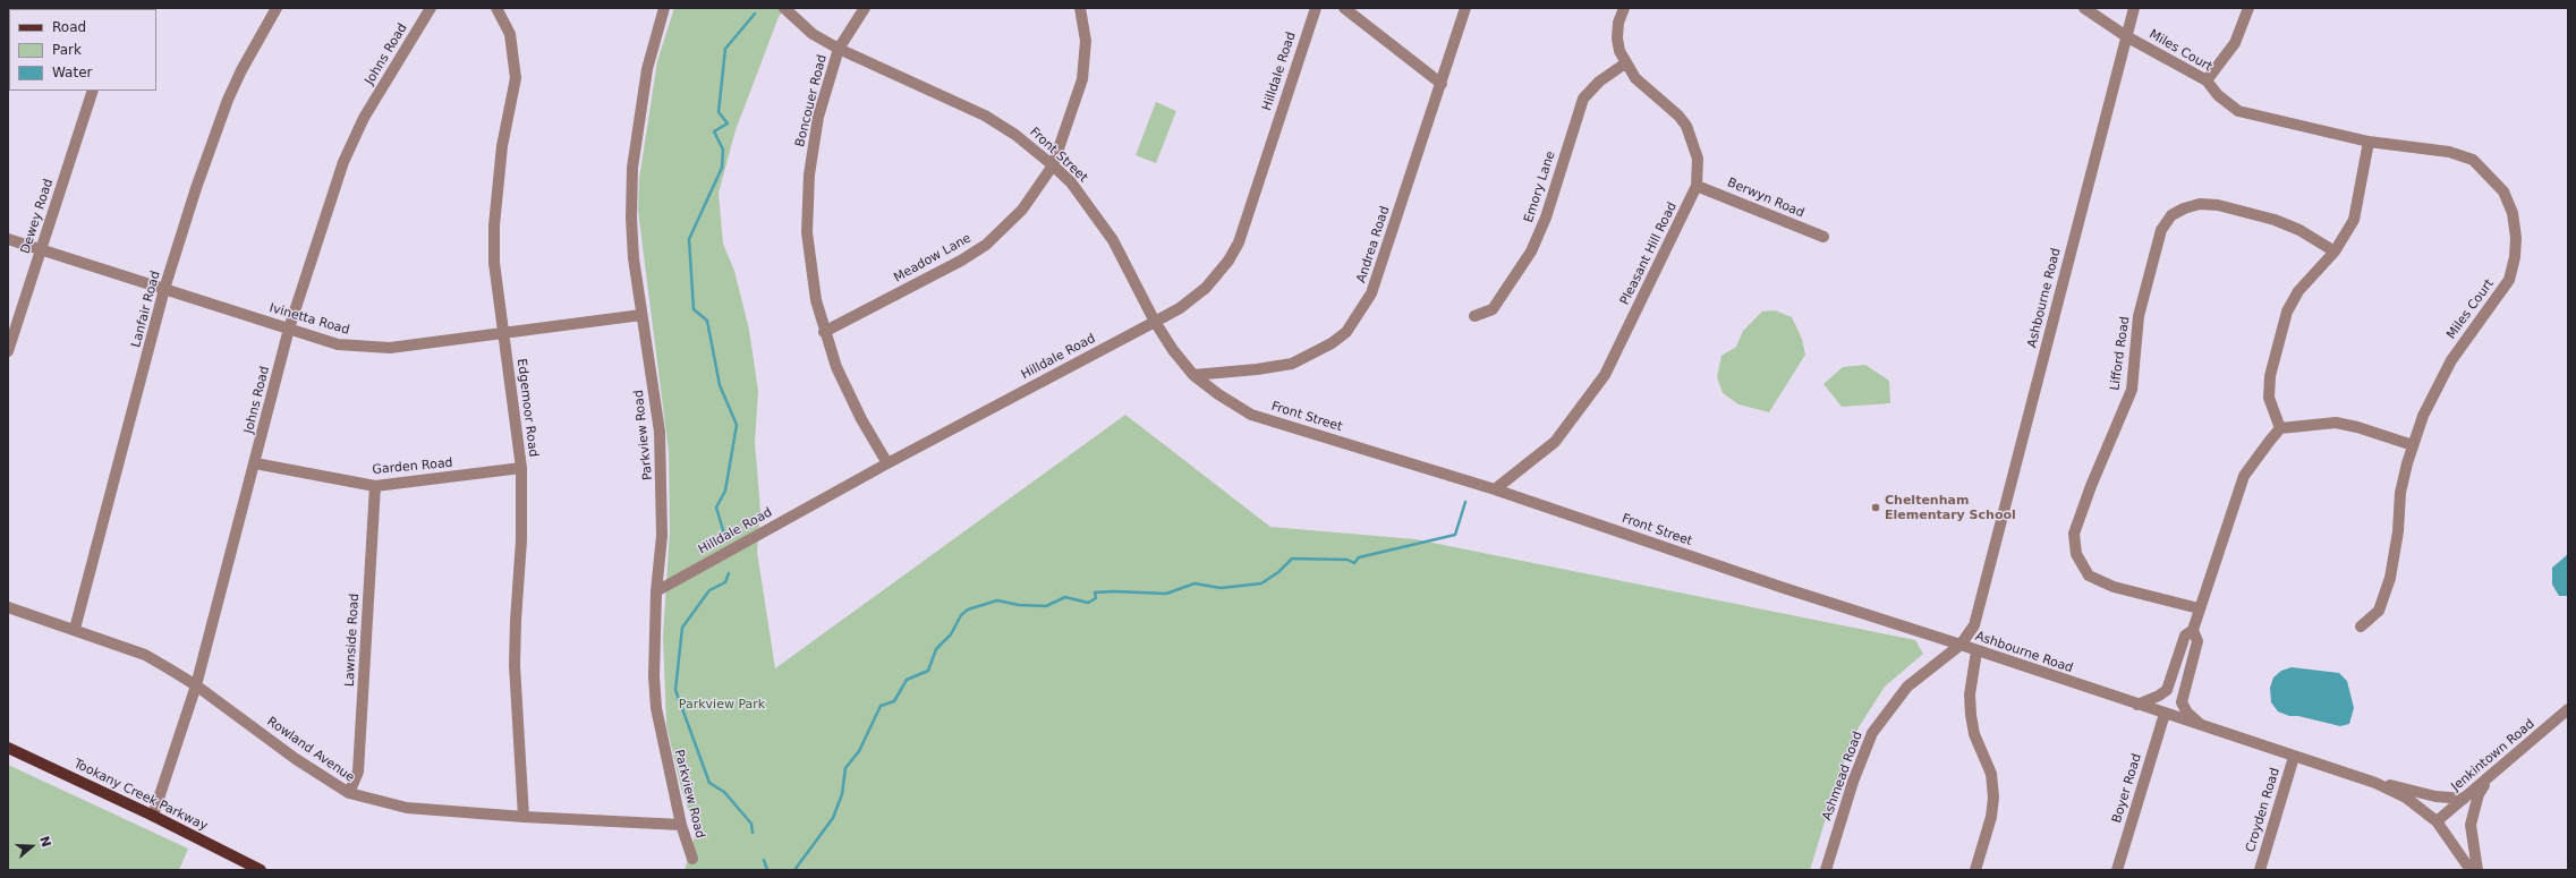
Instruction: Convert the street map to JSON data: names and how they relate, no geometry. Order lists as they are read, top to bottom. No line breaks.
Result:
{"streets":{"main road":["Tookany Creek Parkway"],"street":["Miles Court","Johns Road","Hilldale Road","Boncouer Road","Front Street","Emory Lane","Berwyn Road","Dewey Road","Andrea Road","Pleasant Hill Road","Meadow Lane","Ashbourne Road","Lanfair Road","Ivinetta Road","Lifford Road","Edgemoor Road","Parkview Road","Garden Road","Lawnside Road","Rowland Avenue","Jenkintown Road","Ashmead Road","Boyer Road","Croyden Road"]},"crossings":[["Miles Court","Ashbourne Road"],["Johns Road","Ivinetta Road"],["Johns Road","Garden Road"],["Johns Road","Rowland Avenue"],["Johns Road","Tookany Creek Parkway"],["Hilldale Road","Boncouer Road"],["Hilldale Road","Front Street"],["Hilldale Road","Parkview Road"],["Boncouer Road","Front Street"],["Boncouer Road","Meadow Lane"],["Front Street","Andrea Road"],["Front Street","Pleasant Hill Road"],["Front Street","Meadow Lane"],["Front Street","Ashbourne Road"],["Front Street","Ashmead Road"],["Emory Lane","Pleasant Hill Road"],["Berwyn Road","Pleasant Hill Road"],["Dewey Road","Ivinetta Road"],["Ashbourne Road","Jenkintown Road"],["Ashbourne Road","Ashmead Road"],["Ashbourne Road","Boyer Road"],["Ashbourne Road","Croyden Road"],["Lanfair Road","Ivinetta Road"],["Lanfair Road","Rowland Avenue"],["Ivinetta Road","Edgemoor Road"],["Ivinetta Road","Parkview Road"],["Edgemoor Road","Garden Road"],["Edgemoor Road","Rowland Avenue"],["Parkview Road","Rowland Avenue"],["Garden Road","Lawnside Road"],["Lawnside Road","Rowland Avenue"]],"parks":["Parkview Park"],"places":["Cheltenham Elementary School"],"legend":["Road","Park","Water"],"north":"right"}
